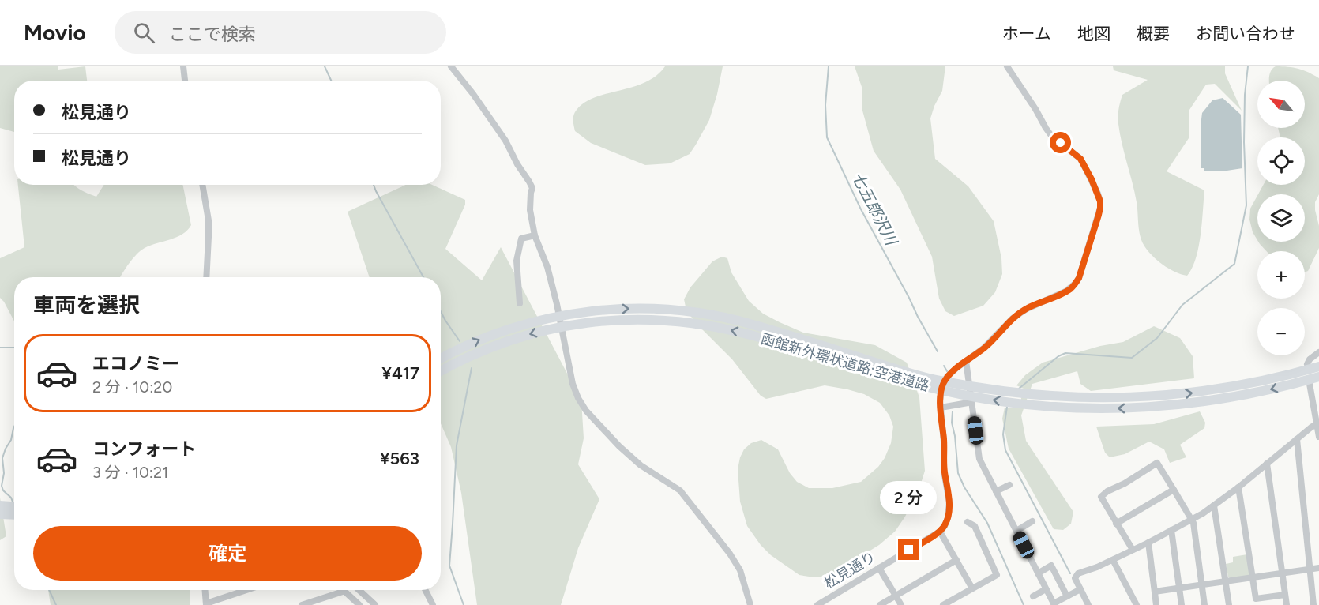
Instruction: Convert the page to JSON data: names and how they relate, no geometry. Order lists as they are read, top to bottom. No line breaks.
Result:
{"streets":{"highway":["函館新外環状道路;空港道路"],"street":["松見通り"]},"water":["七五郎沢川"],"north":"top left","page":{"header":"Movio","search":"ここで検索","nav":["ホーム","地図","概要","お問い合わせ"],"map_buttons":["+","−"],"banner":["松見通り","松見通り"],"heading":"車両を選択","list":[{"name":"エコノミー","note":"2 分 · 10:20","value":"¥417"},{"name":"コンフォート","note":"3 分 · 10:21","value":"¥563"}],"bubble":"2 分","buttons":"確定"}}
